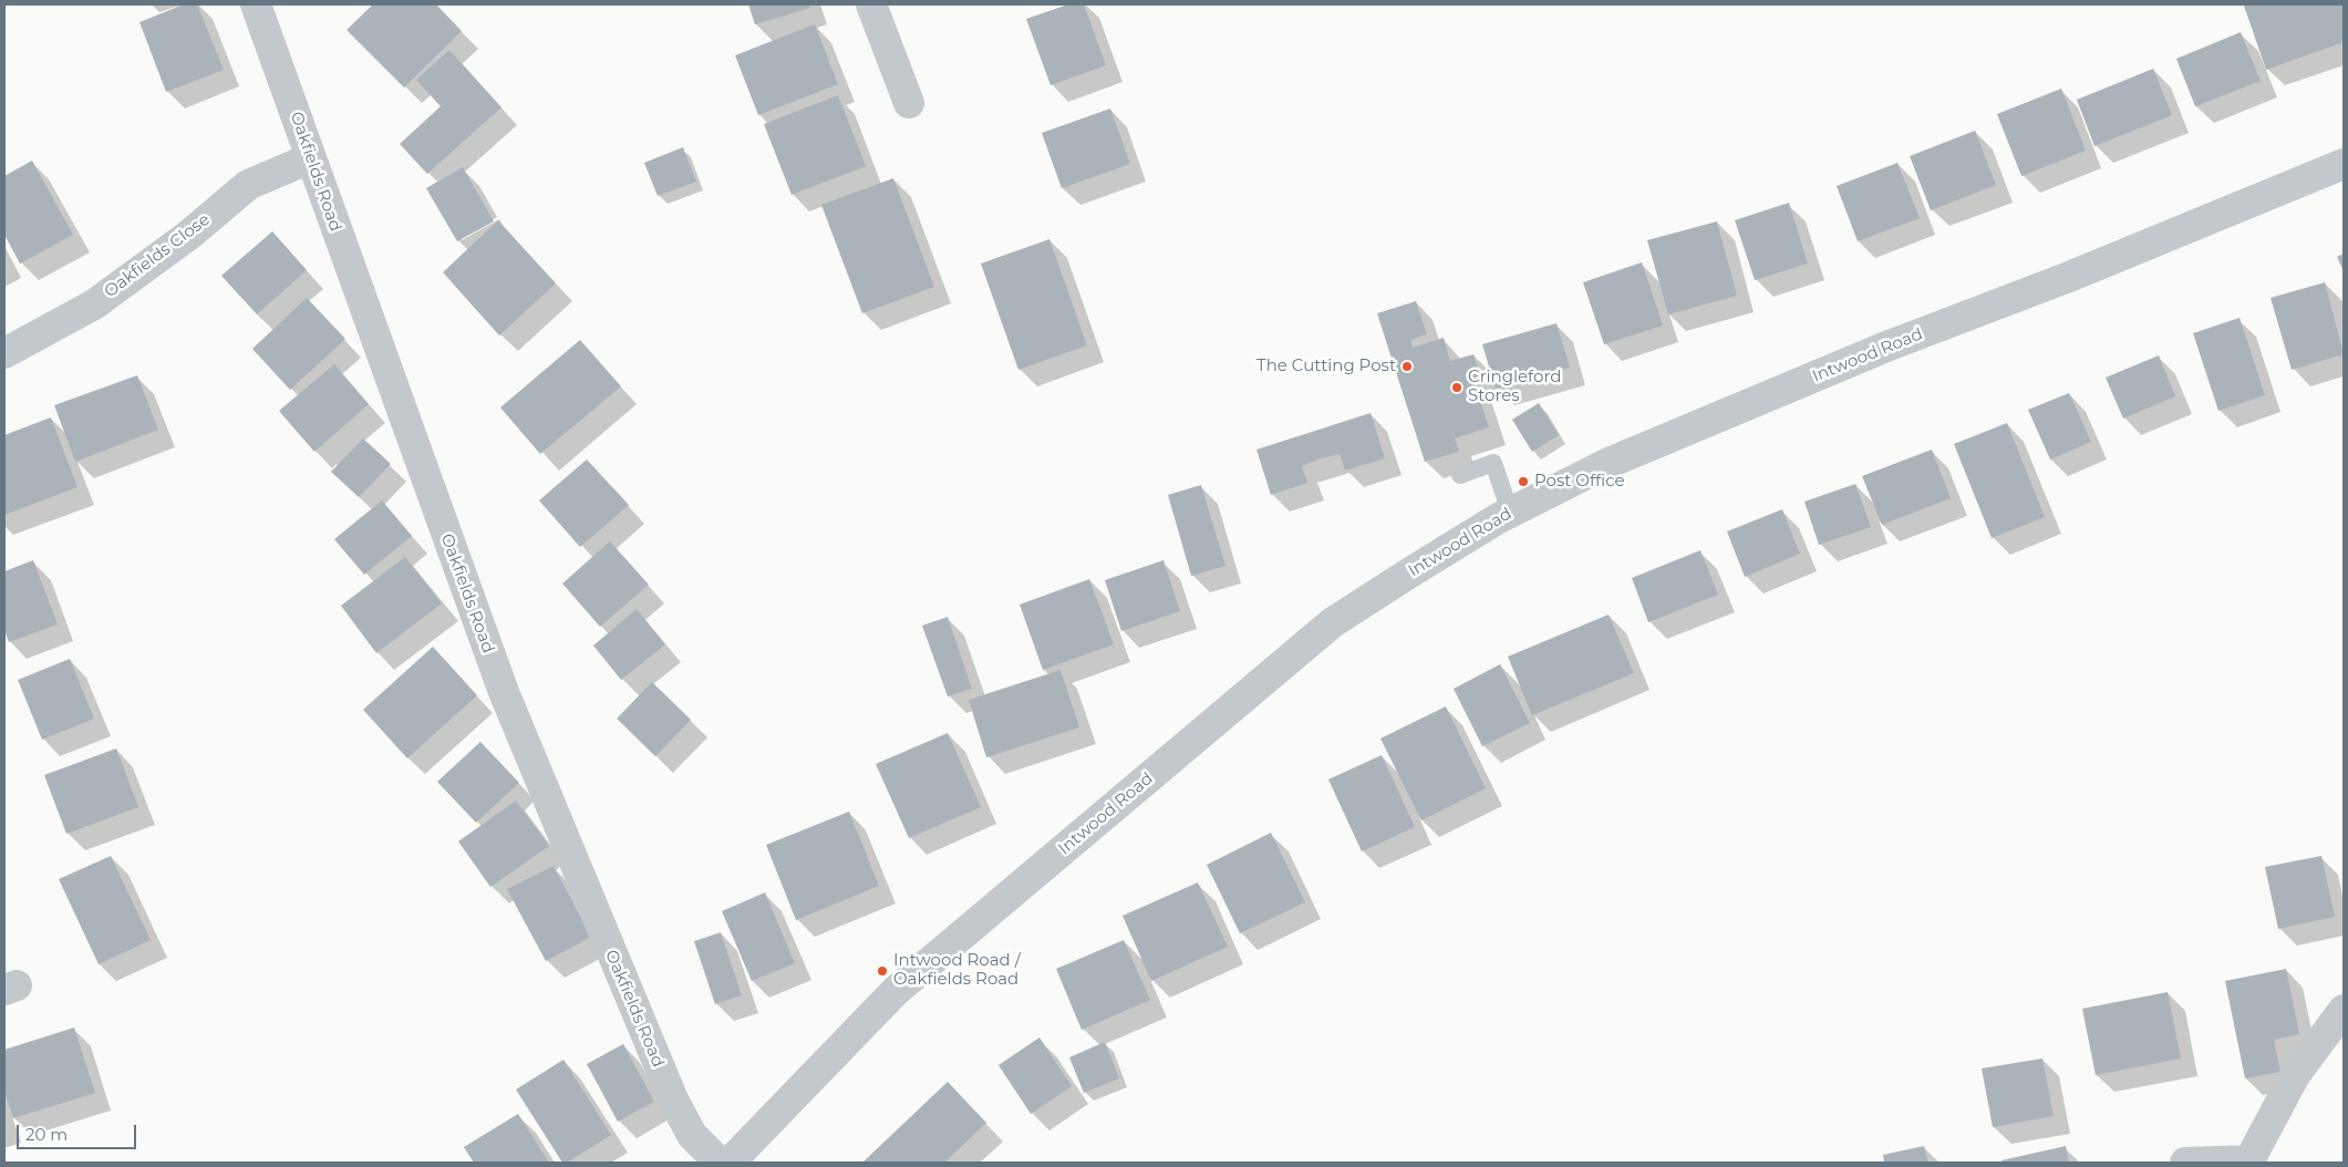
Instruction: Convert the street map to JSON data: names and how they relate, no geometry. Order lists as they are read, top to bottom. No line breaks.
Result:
{"streets":{"street":["Oakfields Road","Oakfields Close","Intwood Road"]},"crossings":[["Oakfields Road","Oakfields Close"]],"places":["The Cutting Post","Cringleford Stores","Post Office","Intwood Road / Oakfields Road"],"scale_bar":"20 m"}
